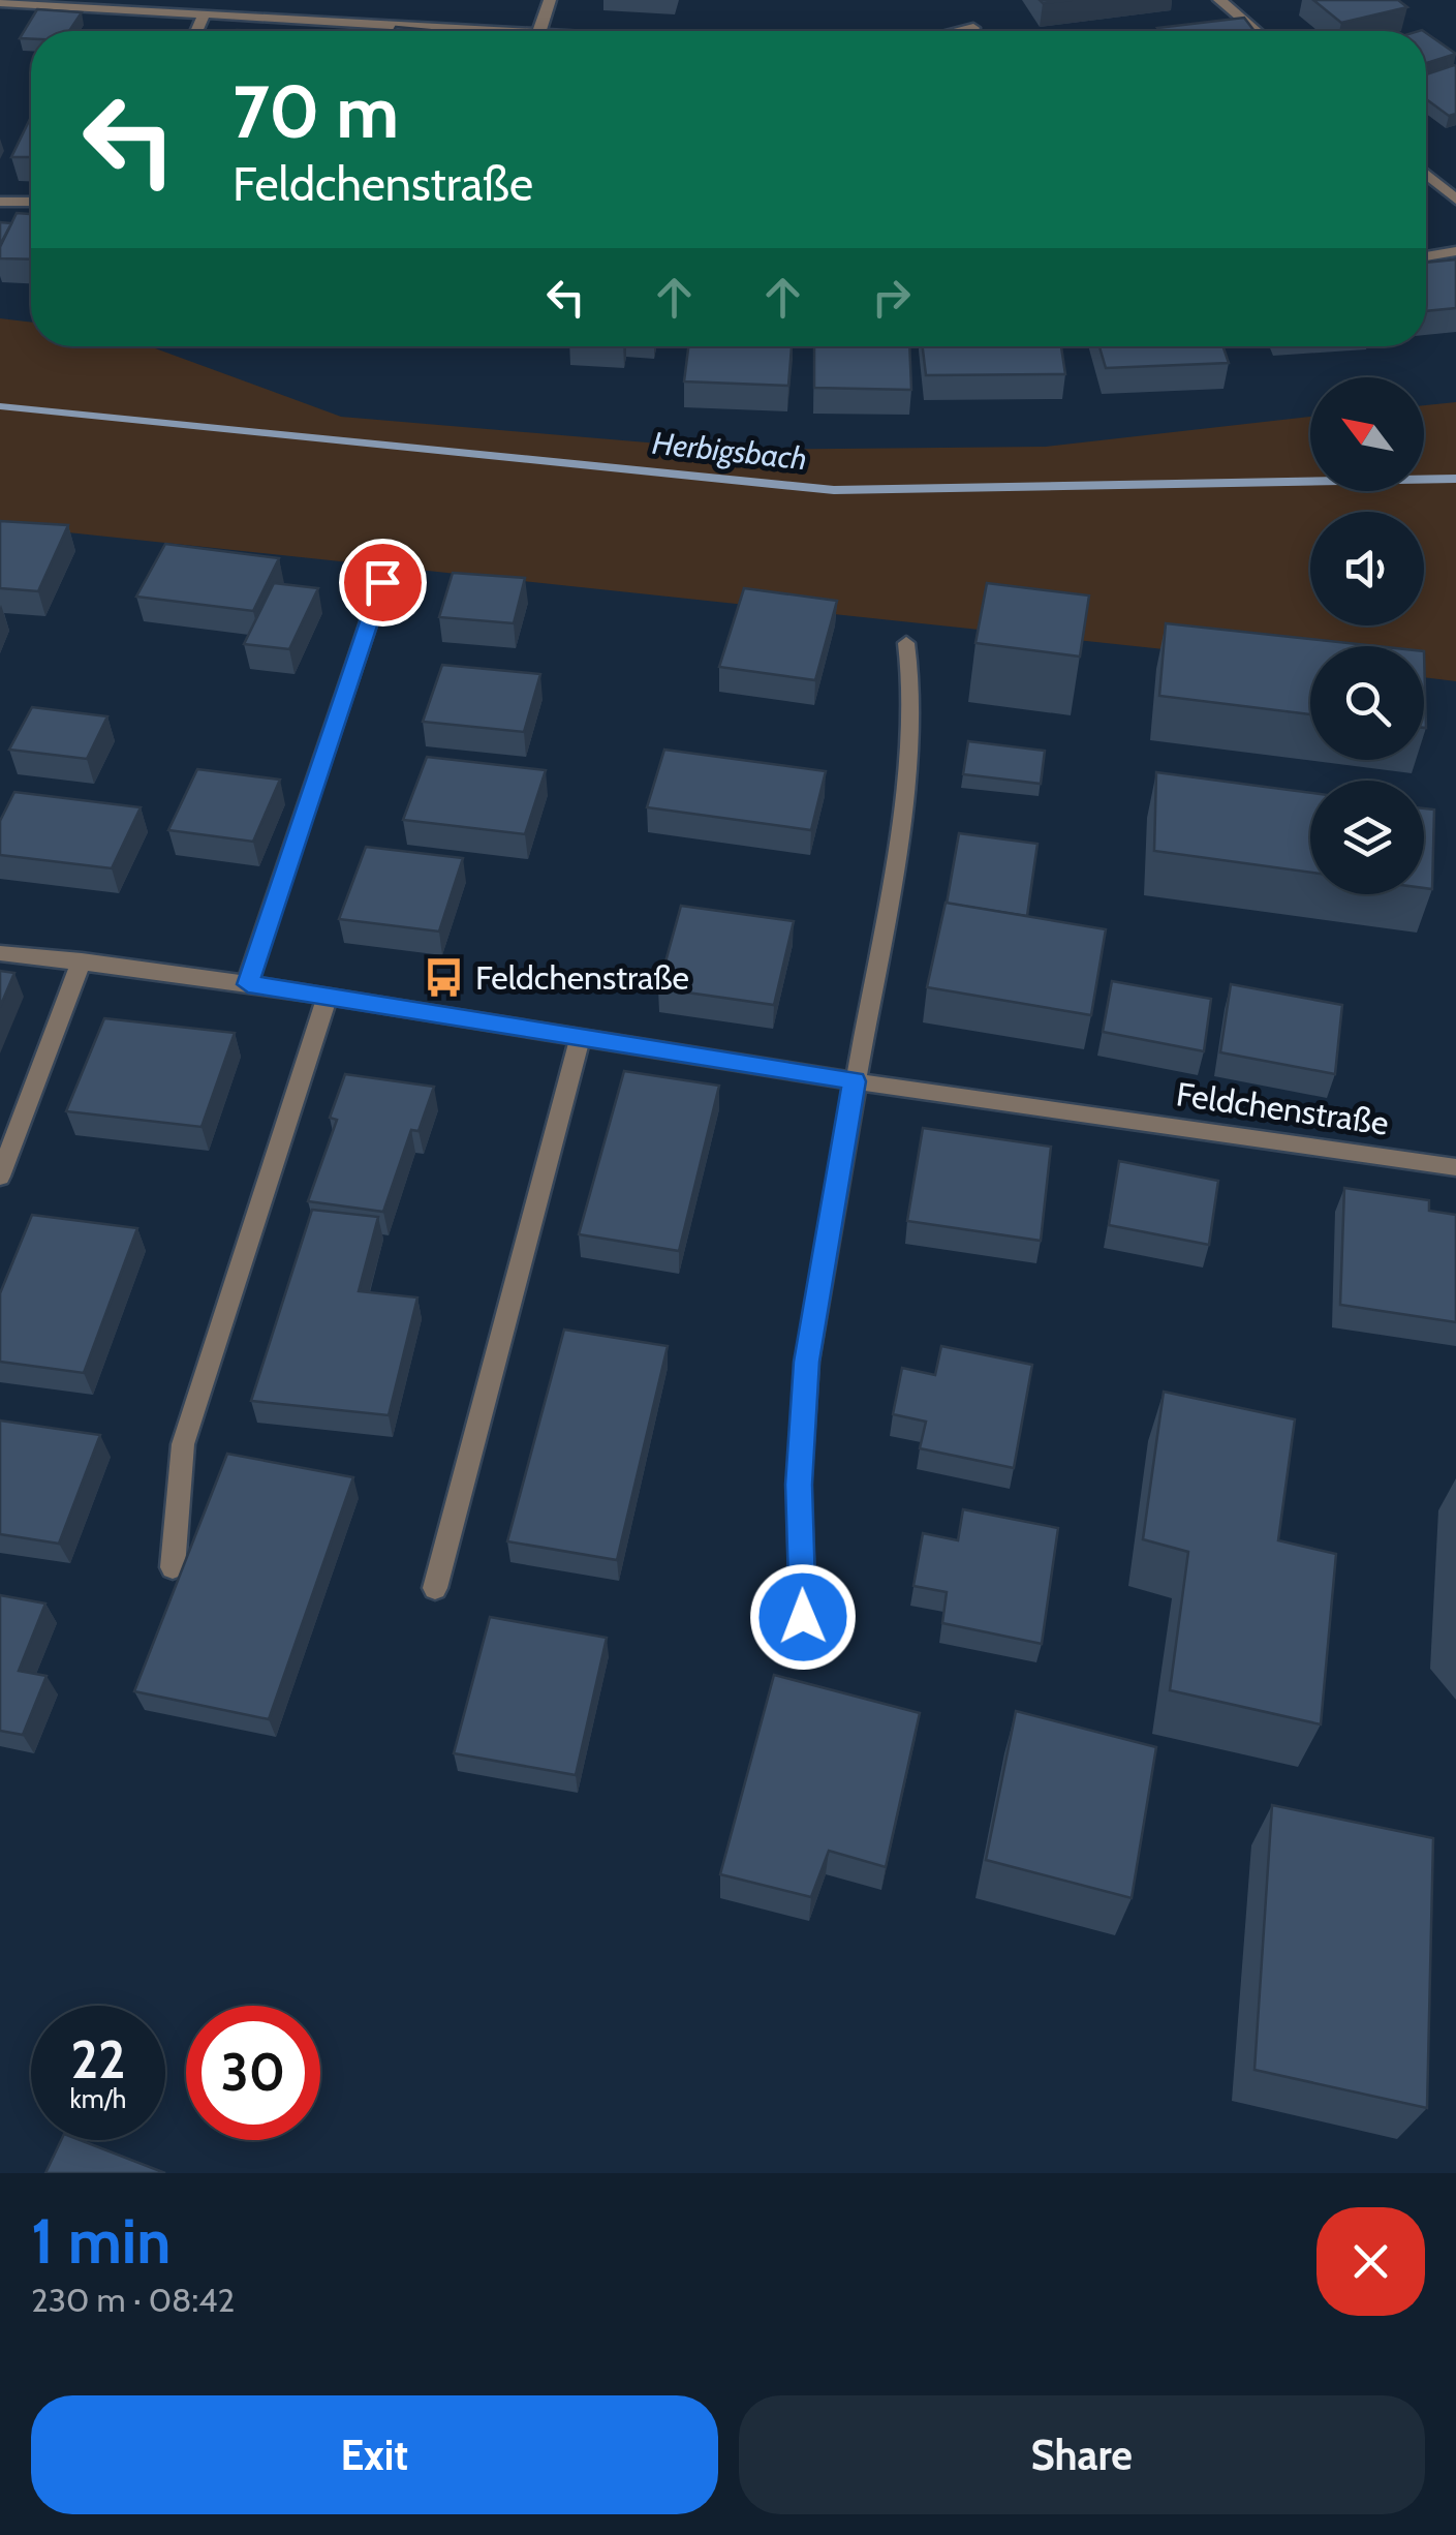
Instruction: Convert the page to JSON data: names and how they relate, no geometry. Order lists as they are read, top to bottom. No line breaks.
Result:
{"streets":{"street":["Feldchenstraße"]},"water":["Herbigsbach"],"places":{"bus stop":["Feldchenstraße"]},"north":"top left","page":{"turn":["70 m","Feldchenstraße"],"speed":"22 km/h","limit":"30","heading":["1 min","230 m · 08:42"],"buttons":["Exit","Share"]}}
